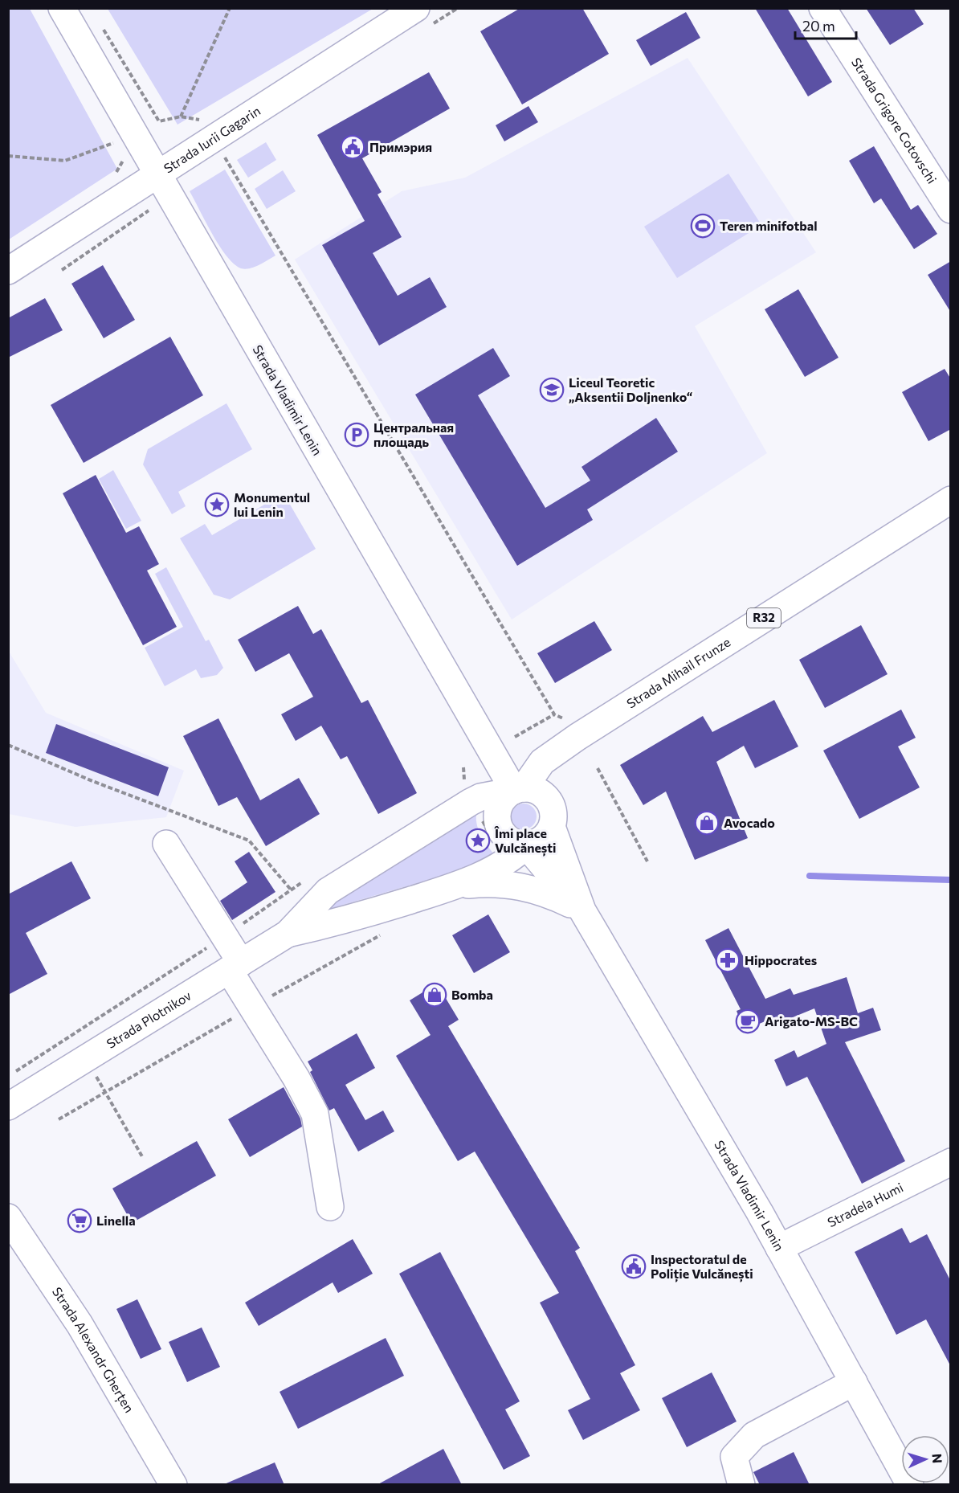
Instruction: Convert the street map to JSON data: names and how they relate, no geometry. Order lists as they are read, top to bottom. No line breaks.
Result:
{"streets":{"main road":["Strada Grigore Cotovschi","Strada Iurii Gagarin","Strada Vladimir Lenin","R32","Strada Mihail Frunze","Strada Plotnikov","Stradela Humi","Strada Alexandr Gherțen"]},"crossings":[["Strada Iurii Gagarin","Strada Vladimir Lenin"],["Strada Vladimir Lenin","Strada Mihail Frunze"],["Strada Vladimir Lenin","Strada Plotnikov"],["Strada Vladimir Lenin","Stradela Humi"],["Strada Mihail Frunze","Strada Plotnikov"]],"places":{"public building":["Примэрия","Inspectoratul de Poliție Vulcănești"],"sports":["Teren minifotbal"],"school or university":["Liceul Teoretic „Aksentii Doljnenko“"],"parking":["Центральная площадь"],"place":["Monumentul lui Lenin","Îmi place Vulcănești"],"shop":["Avocado","Bomba"],"pharmacy":["Hippocrates"],"cafe":["Arigato-MS-BC"],"supermarket":["Linella"]},"scale_bar":"20 m","north":"right"}
